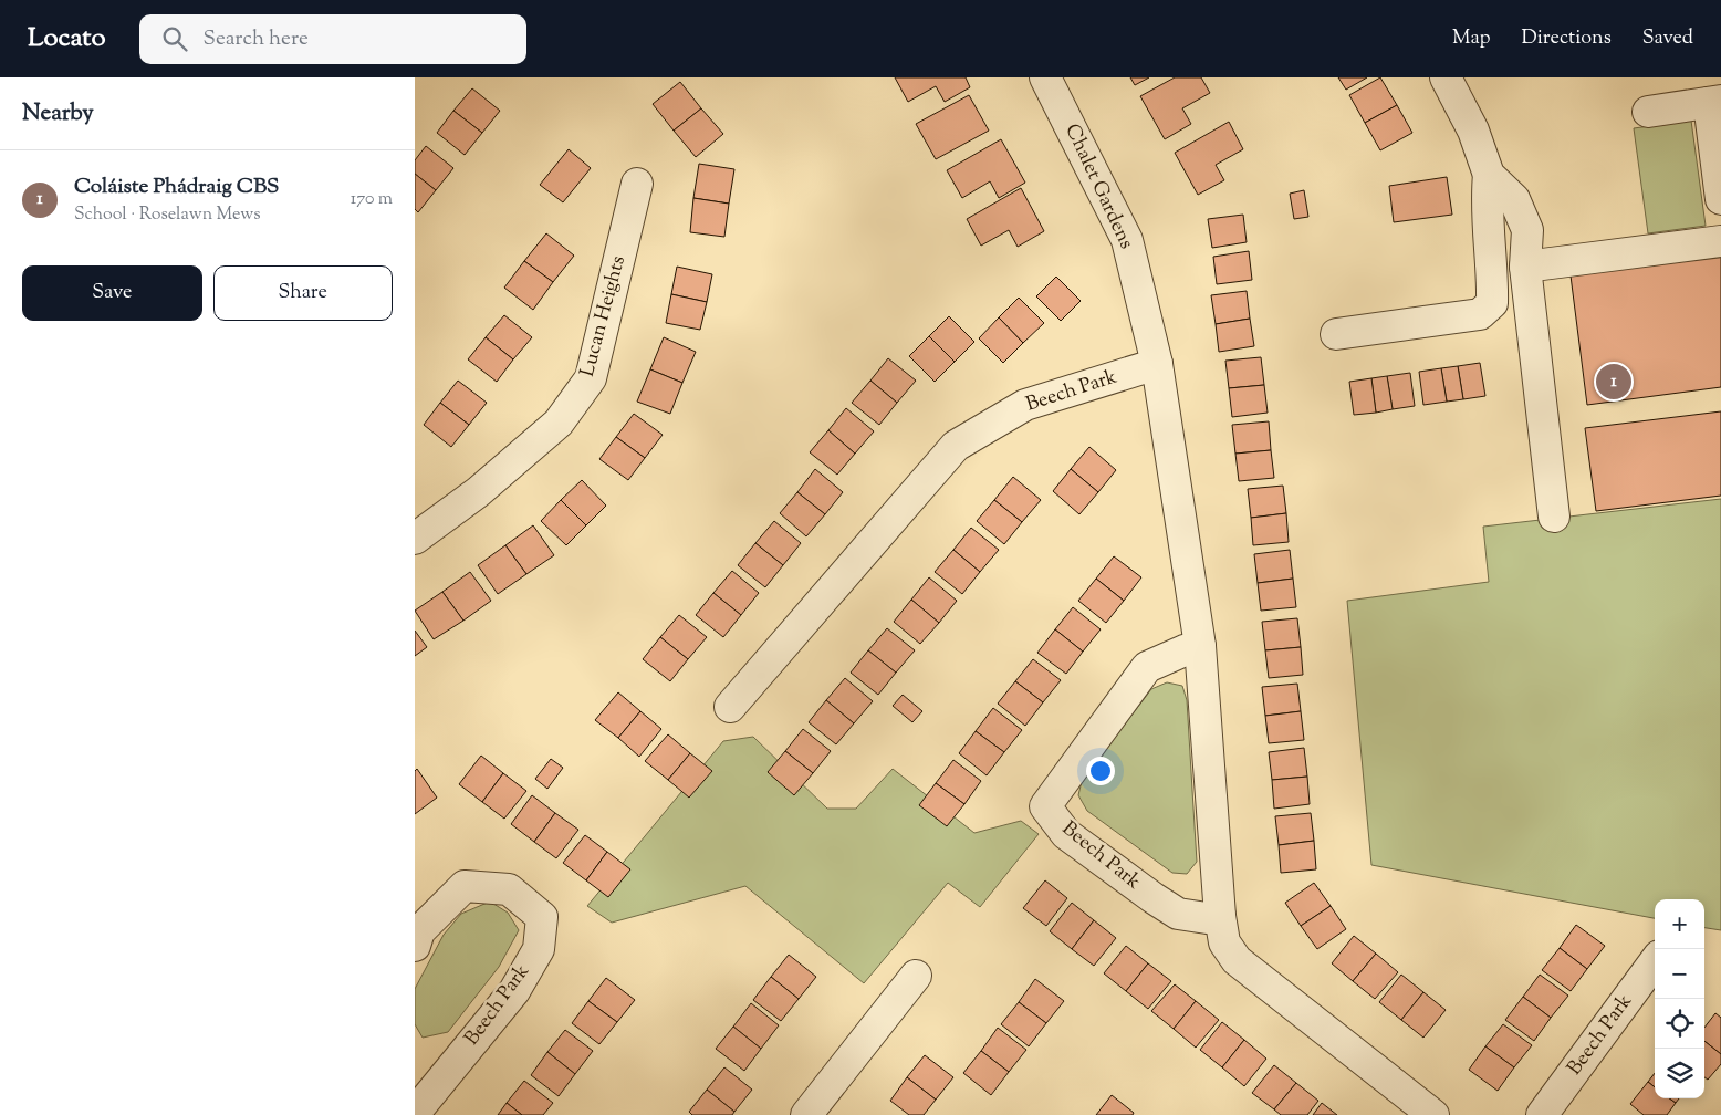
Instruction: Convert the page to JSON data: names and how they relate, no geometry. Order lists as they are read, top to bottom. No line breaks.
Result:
{"streets":{"street":["Chalet Gardens","Lucan Heights","Beech Park"]},"crossings":[["Chalet Gardens","Beech Park"]],"page":{"header":"Locato","search":"Search here","nav":["Map","Directions","Saved"],"heading":"Nearby","list":[{"mark":"1","name":"Coláiste Phádraig CBS","note":"School · Roselawn Mews","value":"170 m"}],"buttons":["Save","Share"],"pins":"1","map_buttons":["+","−"]}}
